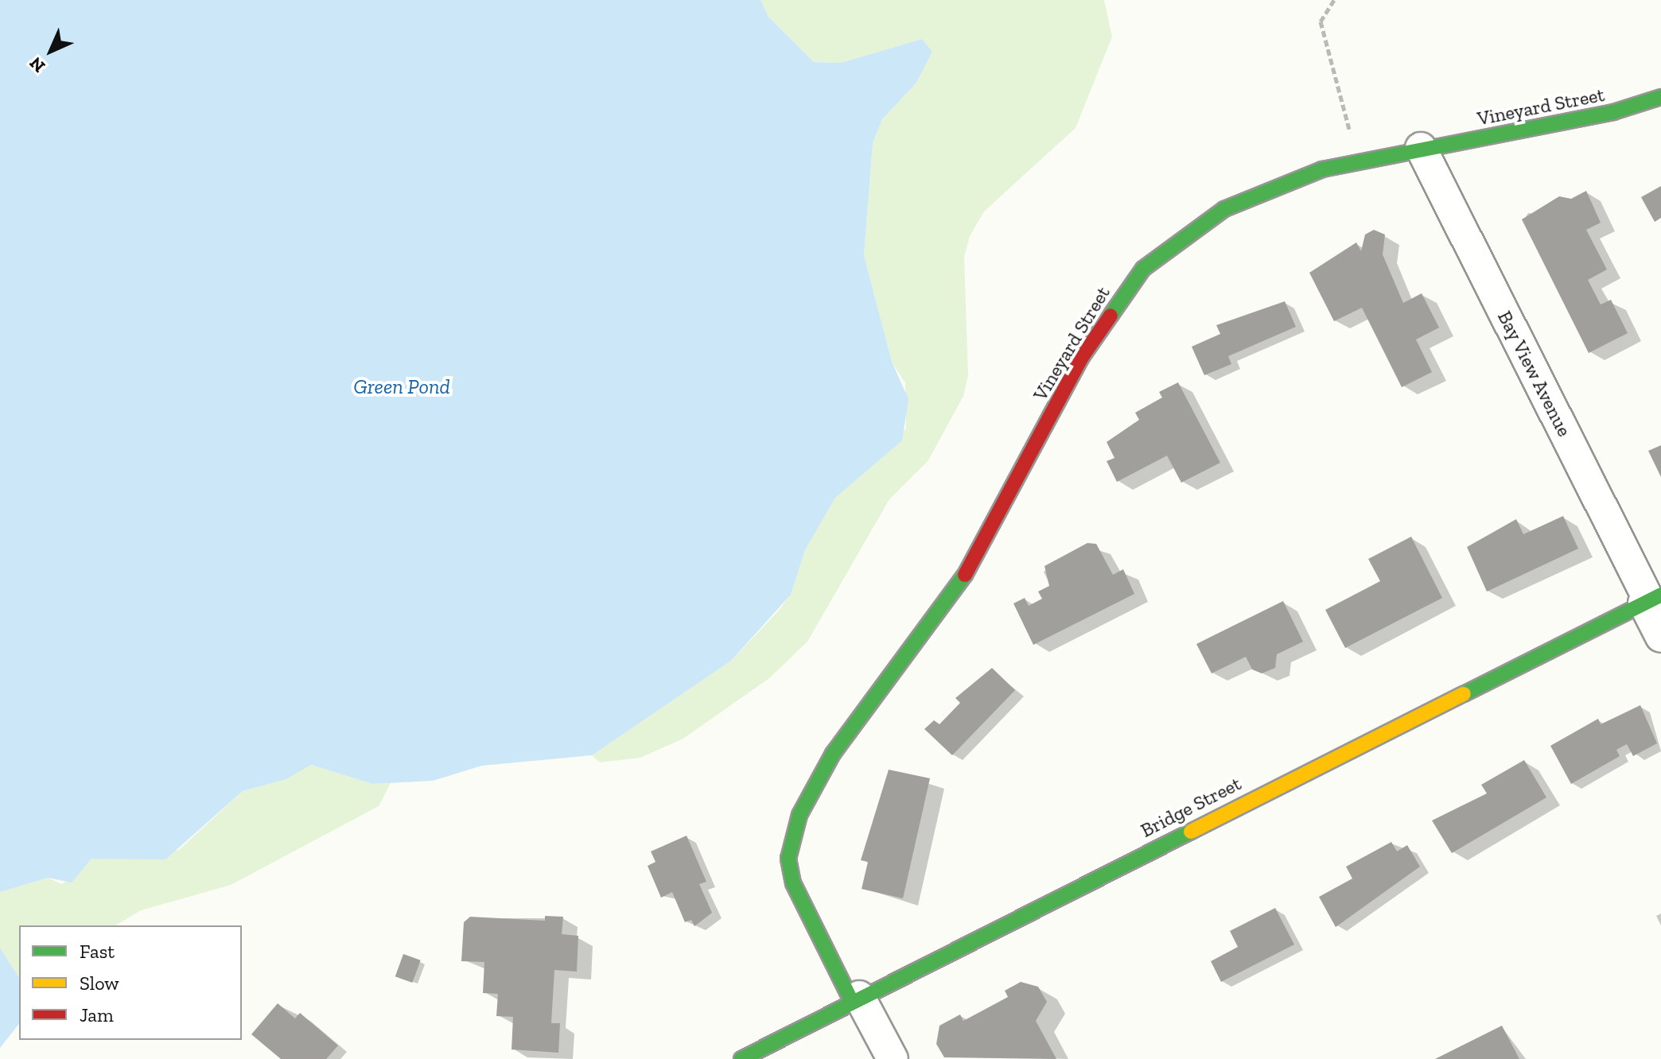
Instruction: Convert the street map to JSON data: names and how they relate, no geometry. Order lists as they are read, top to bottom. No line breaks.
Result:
{"streets":{"street":["Vineyard Street","Bay View Avenue","Bridge Street"]},"crossings":[["Vineyard Street","Bay View Avenue"],["Vineyard Street","Bridge Street"],["Bay View Avenue","Bridge Street"]],"water":["Green Pond"],"legend":["Fast","Slow","Jam"],"north":"bottom left"}
